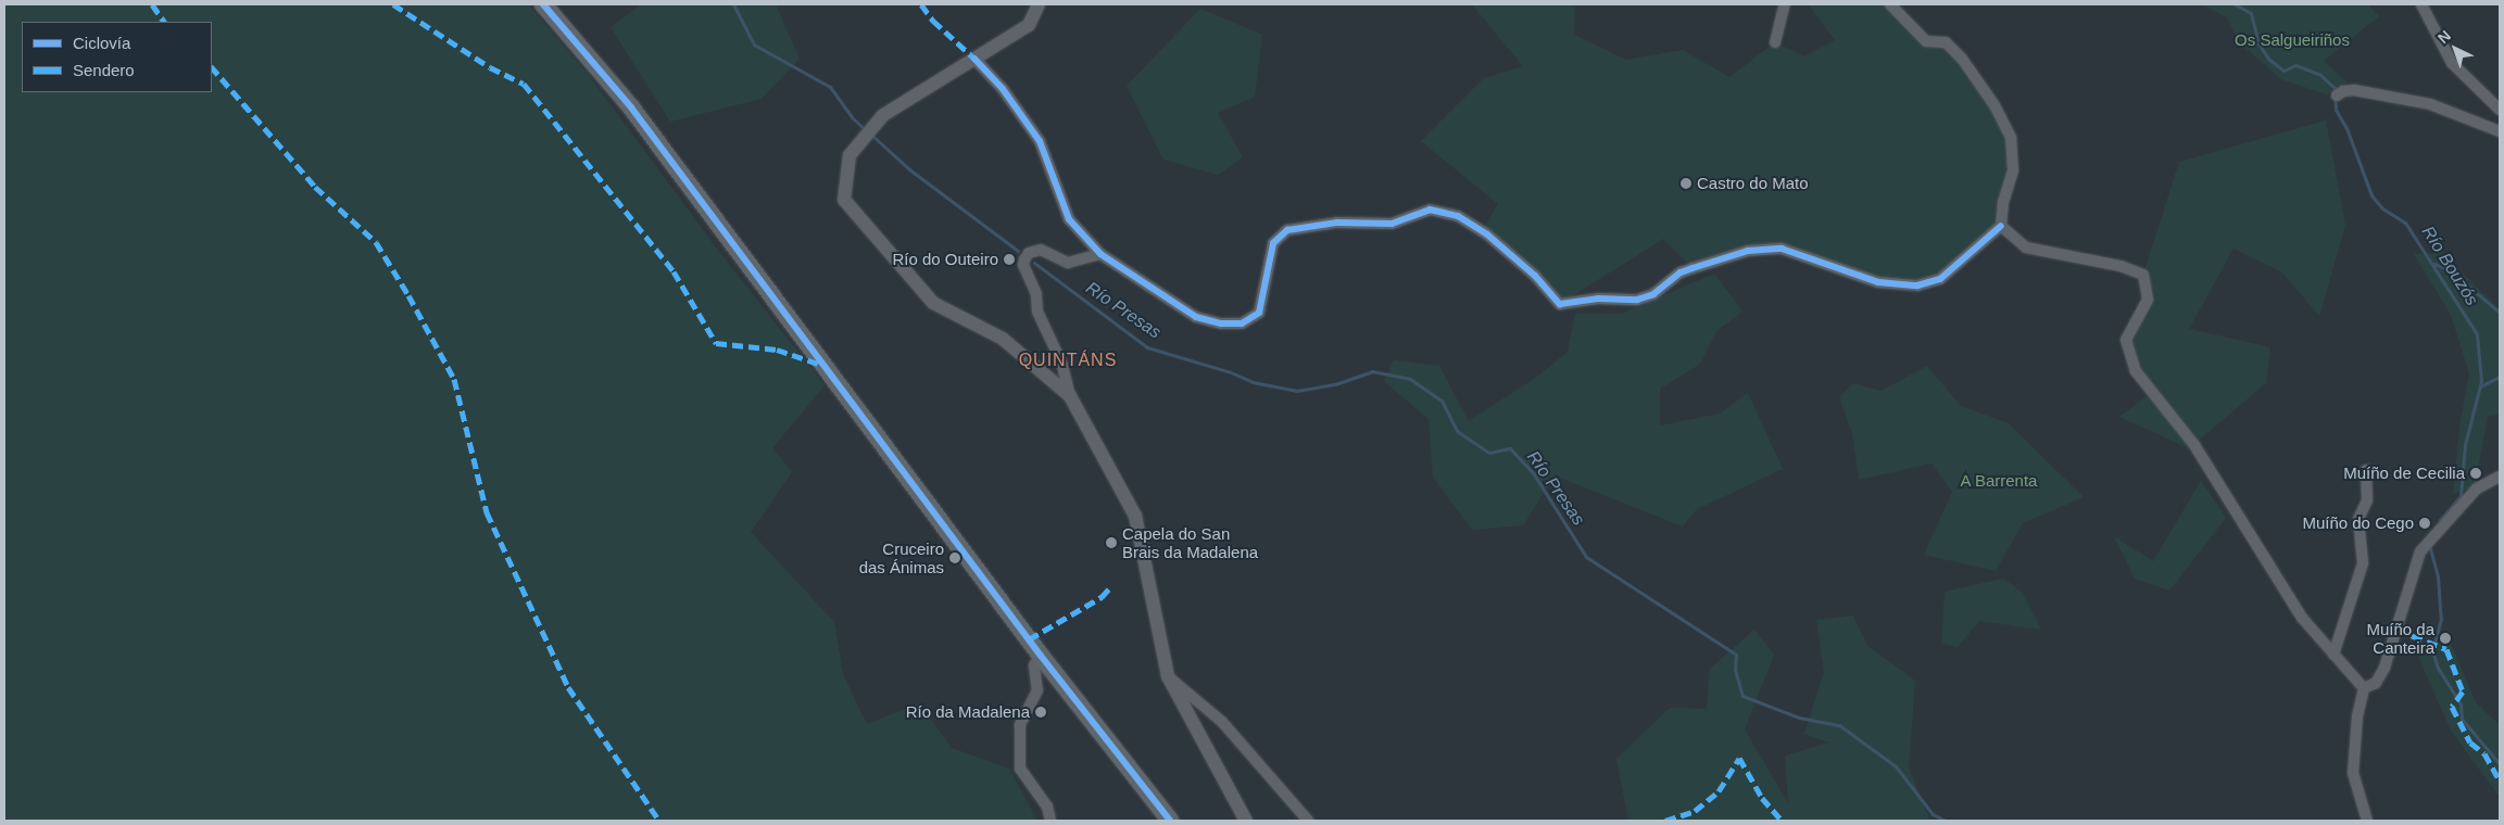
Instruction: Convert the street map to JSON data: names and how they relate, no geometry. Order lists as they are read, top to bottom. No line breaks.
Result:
{"districts":["QUINTÁNS"],"water":["Río Bouzós","Río Presas"],"parks":["Os Salgueiriños","A Barrenta"],"places":["Castro do Mato","Río do Outeiro","Muíño de Cecilia","Muíño do Cego","Capela do San Brais da Madalena","Cruceiro das Ánimas","Muíño da Canteira","Río da Madalena"],"legend":["Ciclovía","Sendero"],"north":"top left"}
